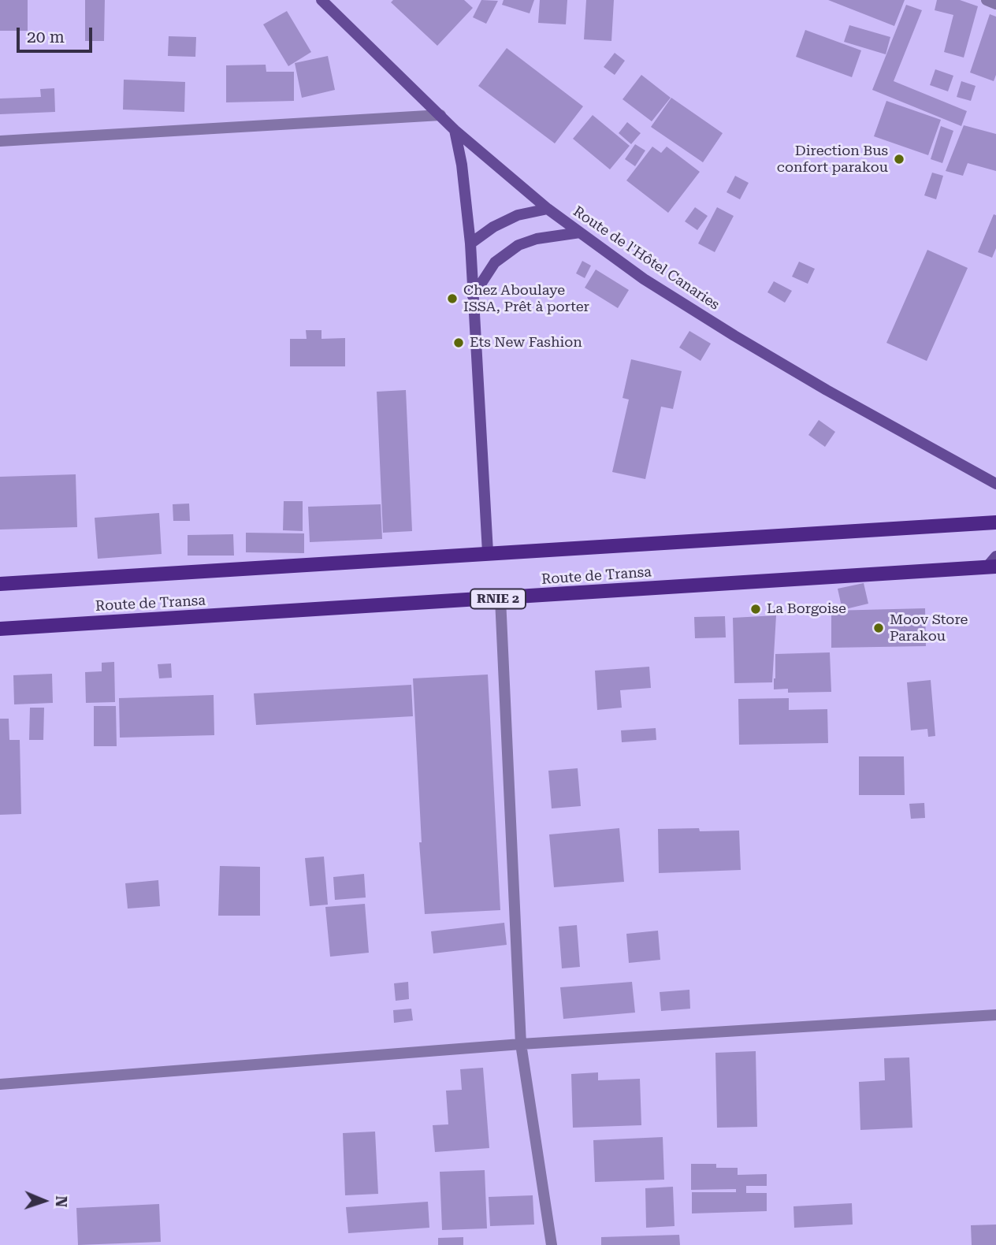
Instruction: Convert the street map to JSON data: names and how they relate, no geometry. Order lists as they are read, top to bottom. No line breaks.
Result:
{"streets":{"main road":["Route de Transa","RNIE 2"],"street":["Route de l'Hôtel Canaries"]},"places":["Direction Bus confort parakou","Chez Aboulaye ISSA, Prêt à porter","Ets New Fashion","La Borgoise","Moov Store Parakou"],"scale_bar":"20 m","north":"right"}
